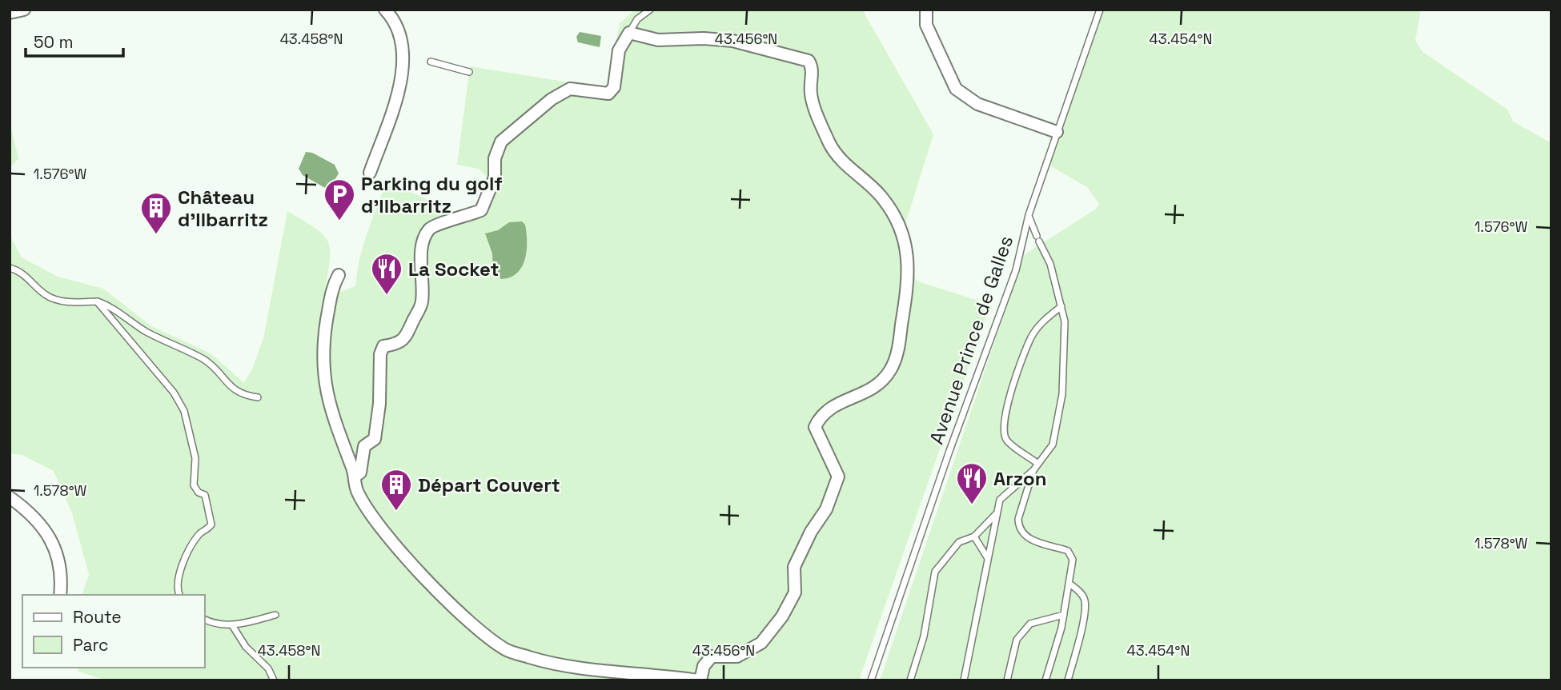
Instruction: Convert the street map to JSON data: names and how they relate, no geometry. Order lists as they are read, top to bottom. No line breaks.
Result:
{"streets":{"lane":["Avenue Prince de Galles"]},"places":{"parking":["Parking du golf d'Ilbarritz"],"building":["Château d'Ilbarritz","Départ Couvert"],"restaurant":["La Socket","Arzon"]},"legend":["Route","Parc"],"scale_bar":"50 m","coordinates":["43.458°N","43.456°N","43.454°N","1.576°W","1.578°W"]}
